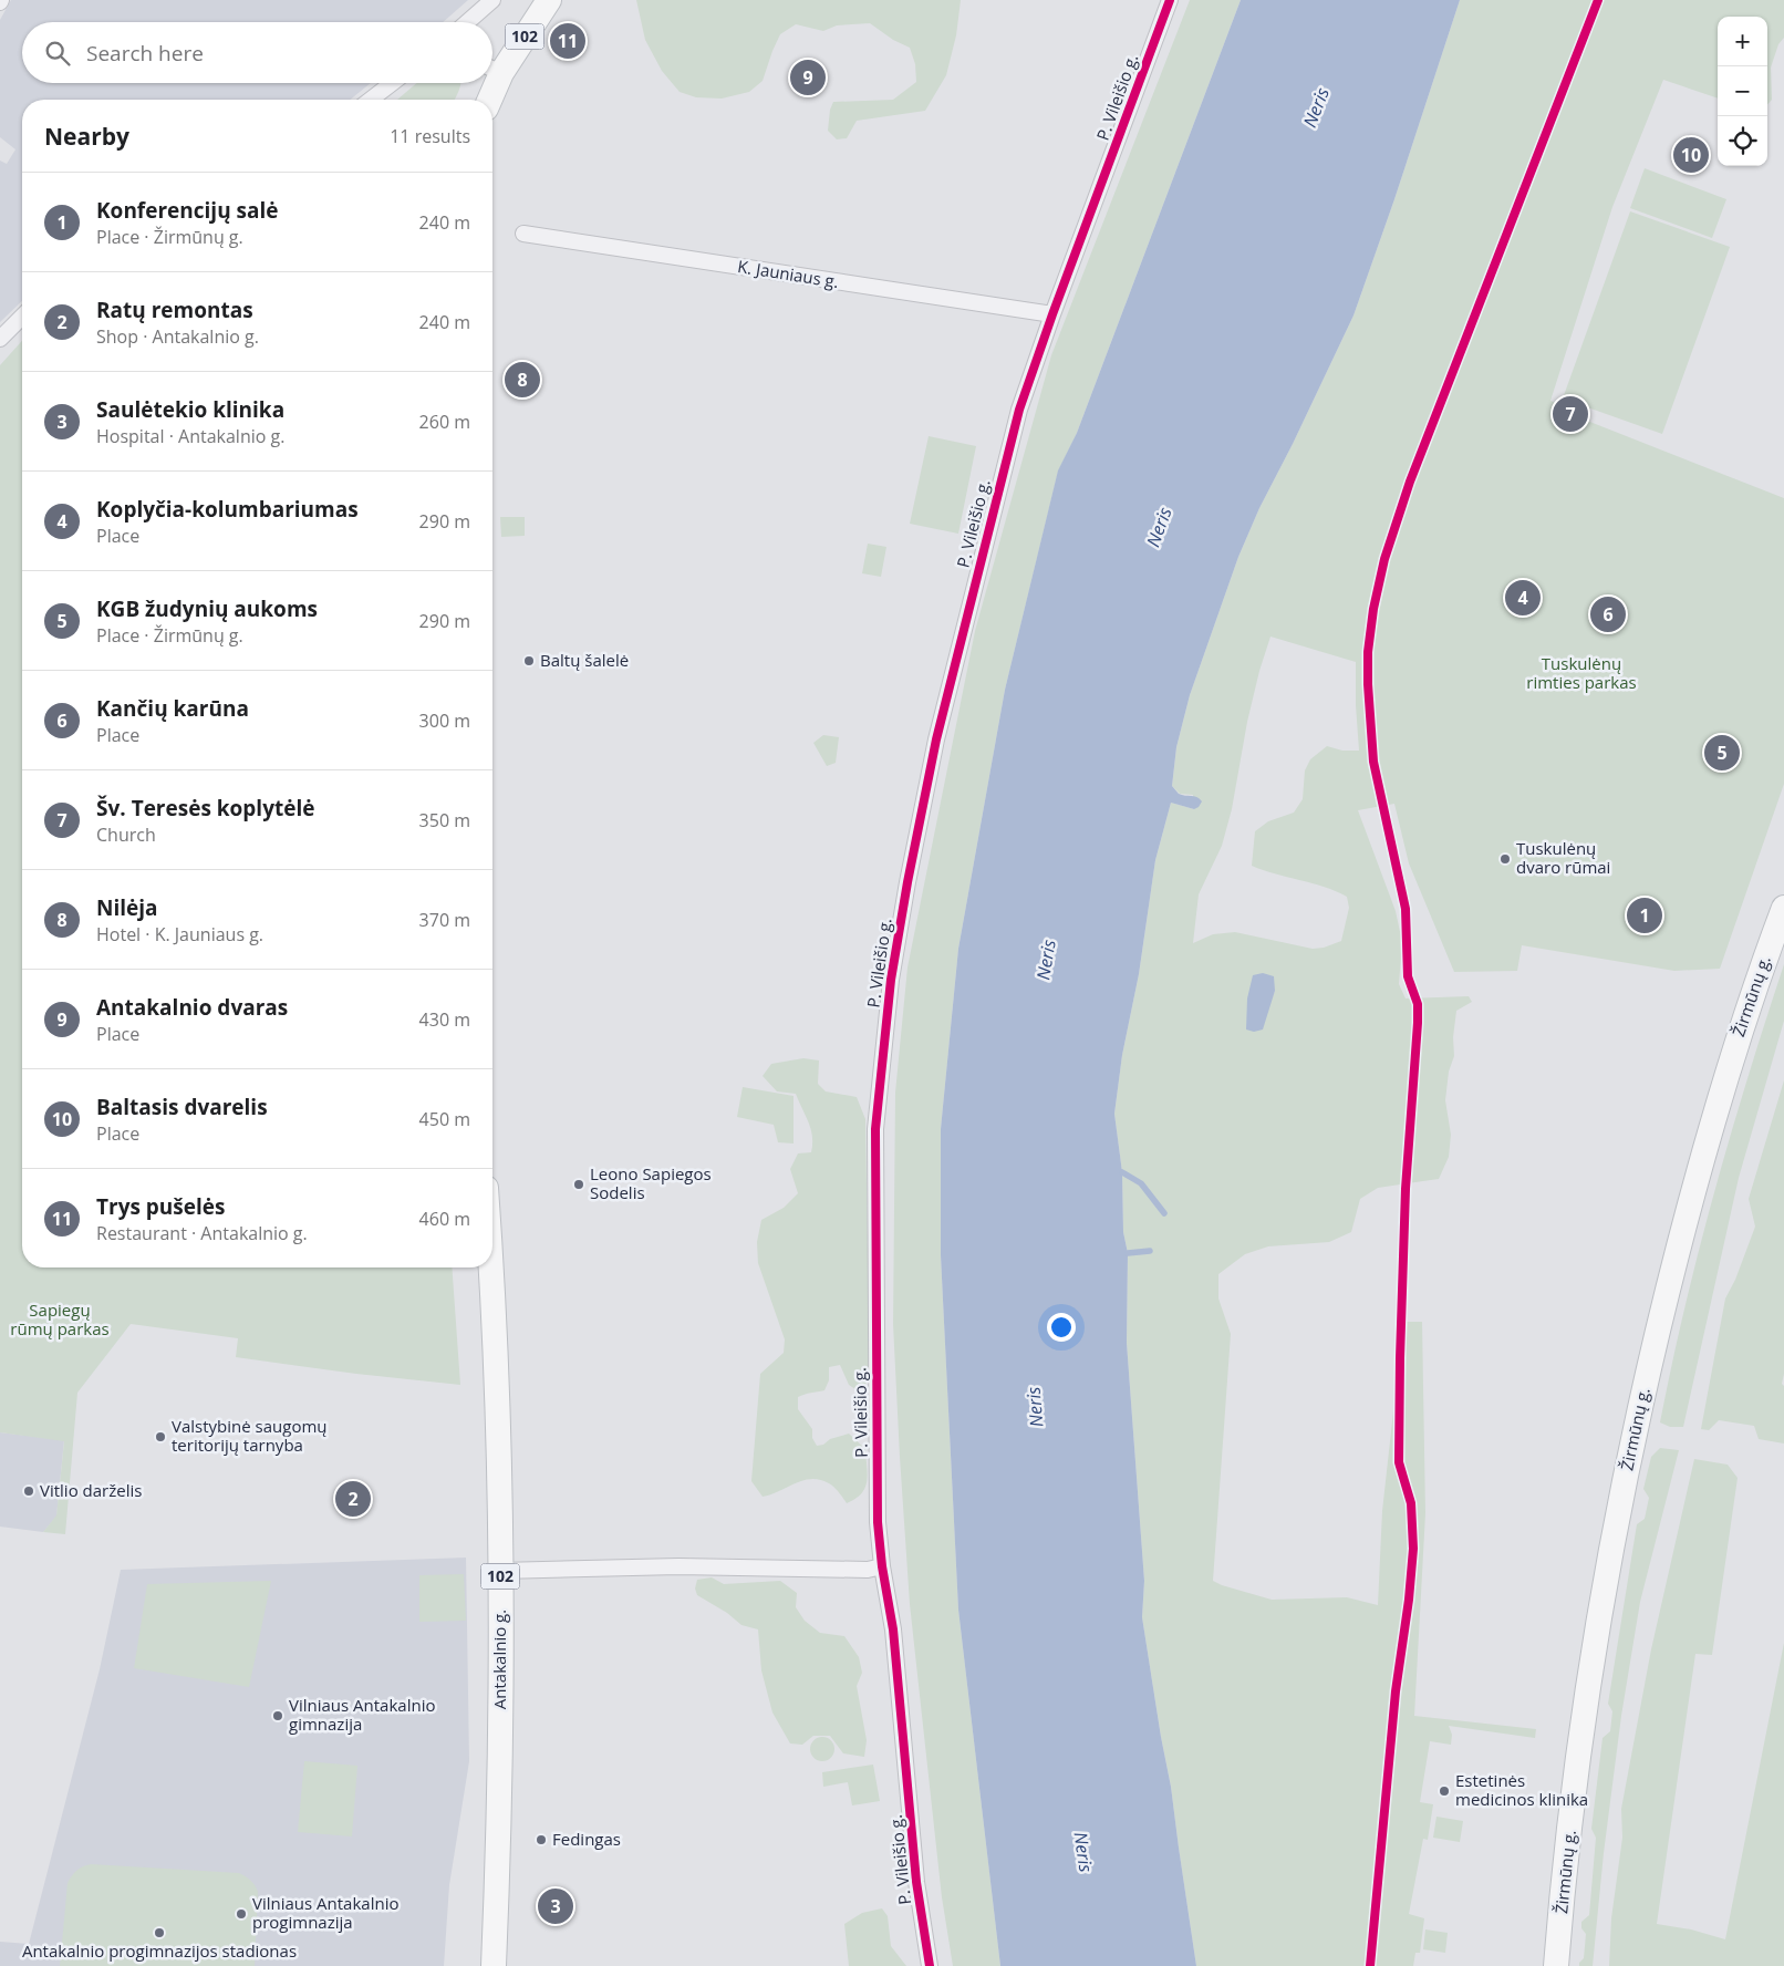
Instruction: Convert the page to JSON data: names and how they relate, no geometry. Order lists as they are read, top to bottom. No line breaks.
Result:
{"streets":{"main road":["102","Žirmūnų g.","Antakalnio g."],"street":["P. Vileišio g.","K. Jauniaus g."]},"crossings":[["P. Vileišio g.","K. Jauniaus g."]],"water":["Neris"],"parks":["Tuskulėnų rimties parkas","Sapiegų rūmų parkas"],"places":["Baltų šalelė","Tuskulėnų dvaro rūmai","Leono Sapiegos Sodelis","Valstybinė saugomų teritorijų tarnyba","Vitlio darželis","Vilniaus Antakalnio gimnazija","Estetinės medicinos klinika","Fedingas","Vilniaus Antakalnio progimnazija","Antakalnio progimnazijos stadionas"],"page":{"map_buttons":["+","−"],"pins":["11","9","10","8","7","4","6","5","1","2","3"],"search":"Search here","heading":["Nearby","11 results"],"list":[{"mark":"1","name":"Konferencijų salė","note":"Place · Žirmūnų g.","value":"240 m"},{"mark":"2","name":"Ratų remontas","note":"Shop · Antakalnio g.","value":"240 m"},{"mark":"3","name":"Saulėtekio klinika","note":"Hospital · Antakalnio g.","value":"260 m"},{"mark":"4","name":"Koplyčia-kolumbariumas","note":"Place","value":"290 m"},{"mark":"5","name":"KGB žudynių aukoms","note":"Place · Žirmūnų g.","value":"290 m"},{"mark":"6","name":"Kančių karūna","note":"Place","value":"300 m"},{"mark":"7","name":"Šv. Teresės koplytėlė","note":"Church","value":"350 m"},{"mark":"8","name":"Nilėja","note":"Hotel · K. Jauniaus g.","value":"370 m"},{"mark":"9","name":"Antakalnio dvaras","note":"Place","value":"430 m"},{"mark":"10","name":"Baltasis dvarelis","note":"Place","value":"450 m"},{"mark":"11","name":"Trys pušelės","note":"Restaurant · Antakalnio g.","value":"460 m"}]}}
